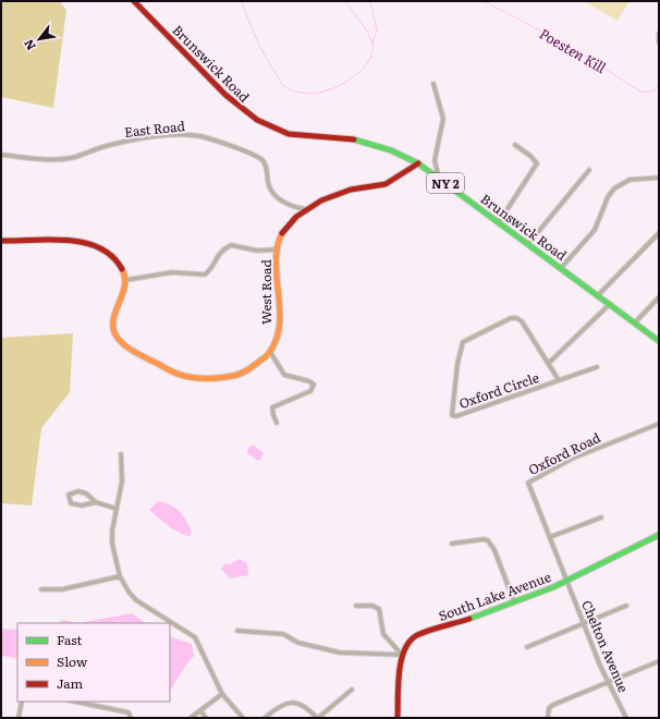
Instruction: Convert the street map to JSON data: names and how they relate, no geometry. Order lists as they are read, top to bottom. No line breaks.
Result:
{"streets":{"street":["Brunswick Road","East Road","NY 2","West Road","Oxford Circle","Oxford Road","South Lake Avenue","Chelton Avenue"]},"crossings":[["Brunswick Road","West Road"],["Brunswick Road","Oxford Circle"],["East Road","West Road"],["Oxford Road","South Lake Avenue"],["Oxford Road","Chelton Avenue"],["South Lake Avenue","Chelton Avenue"]],"water":["Poesten Kill"],"legend":["Fast","Slow","Jam"],"north":"bottom left"}
